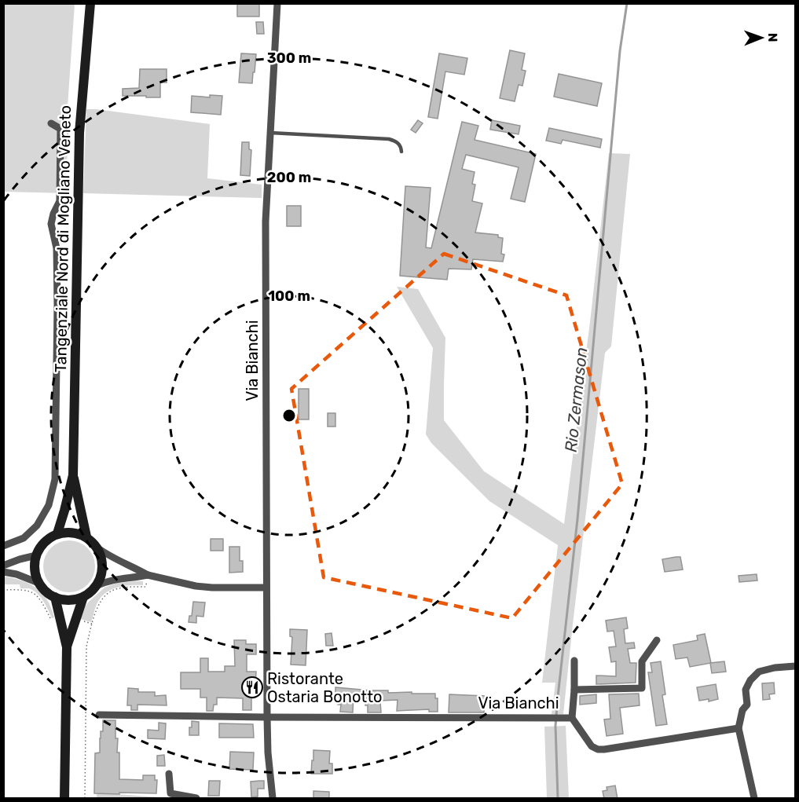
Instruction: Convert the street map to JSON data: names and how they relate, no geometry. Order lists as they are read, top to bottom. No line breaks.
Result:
{"streets":{"main road":["Tangenziale Nord di Mogliano Veneto"],"street":["Via Bianchi"]},"water":["Rio Zermason"],"places":{"restaurant":["Ristorante Ostaria Bonotto"]},"north":"right","rings":["300 m","200 m","100 m"]}
